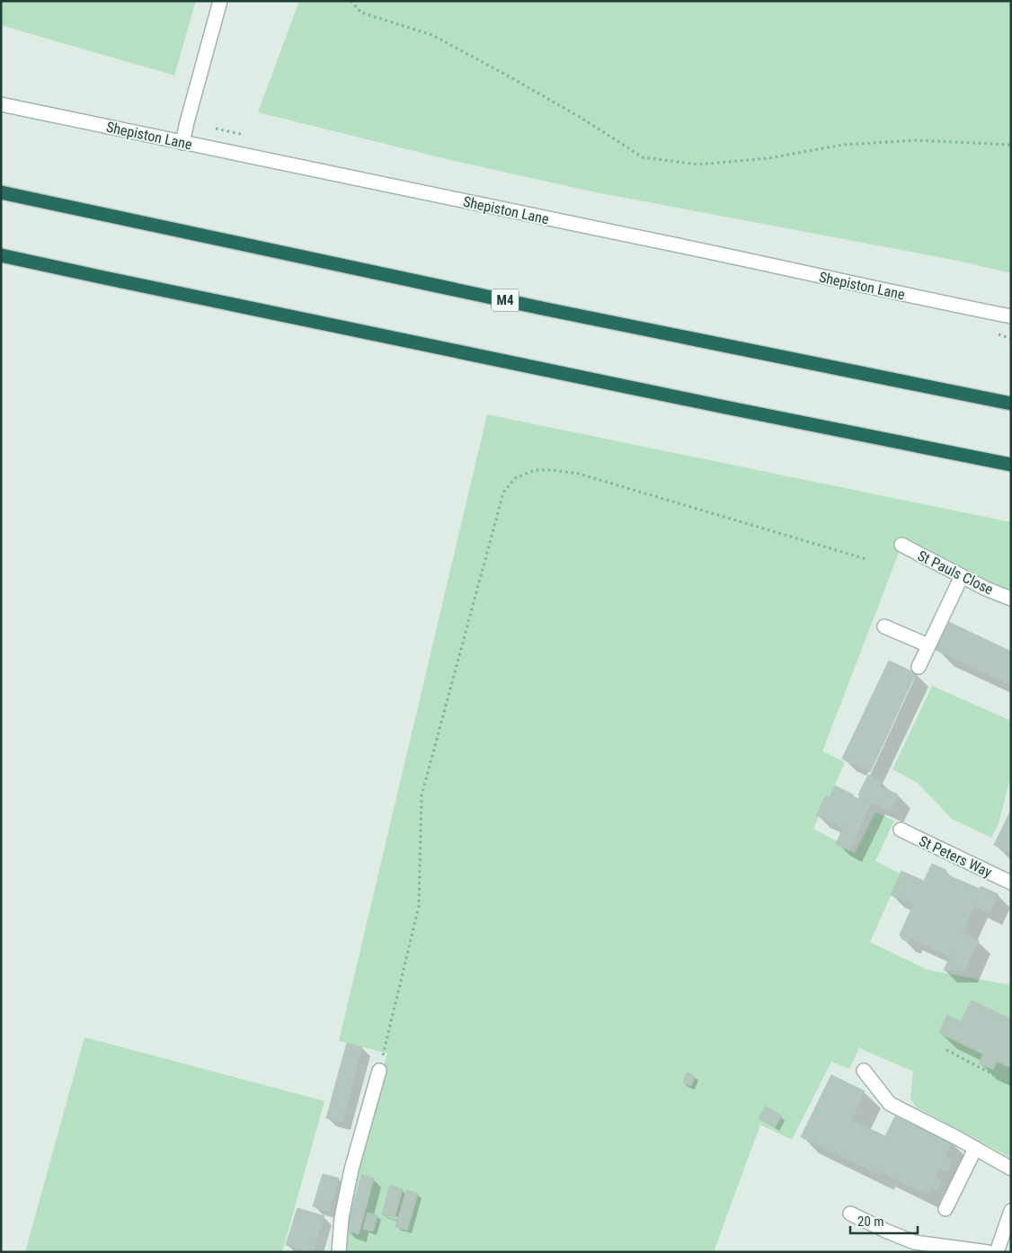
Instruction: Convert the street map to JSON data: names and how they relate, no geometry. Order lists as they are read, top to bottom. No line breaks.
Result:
{"streets":{"highway":["M4"],"street":["Shepiston Lane","St Pauls Close","St Peters Way"]},"scale_bar":"20 m"}
